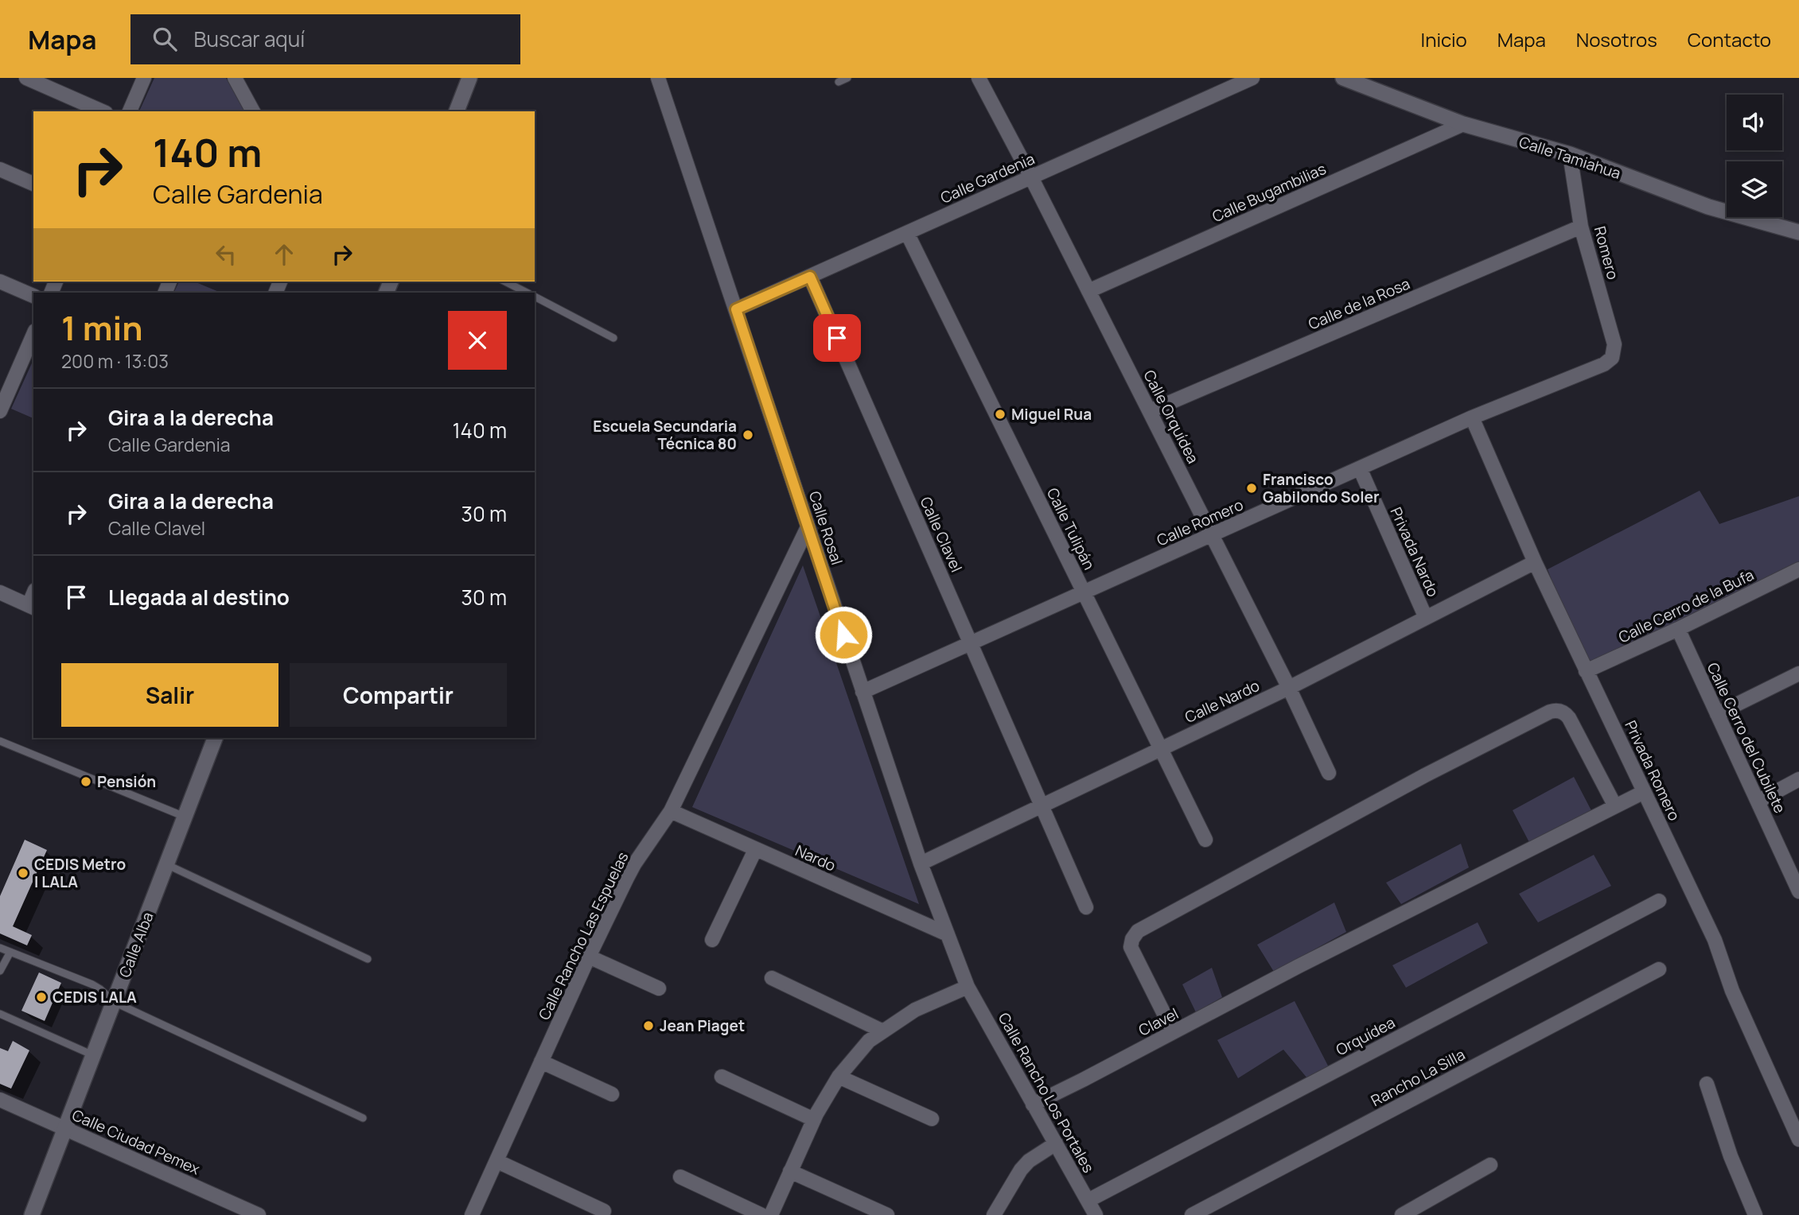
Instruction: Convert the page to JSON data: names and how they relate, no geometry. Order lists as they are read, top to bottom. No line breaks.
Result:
{"streets":{"street":["Calle Tamiahua","Calle Gardenia","Calle Bugambilias","Romero","Calle de la Rosa","Calle Orquídea","Calle Romero","Calle Rosal","Calle Tulipán","Calle Clavel","Privada Nardo","Calle Cerro de la Bufa","Calle Nardo","Calle Cerro del Cubilete","Privada Romero","Nardo","Calle Rancho Las Espuelas","Calle Alba","Clavel","Orquídea","Rancho La Silla","Calle Rancho Los Portales","Calle Ciudad Pemex"]},"crossings":[["Calle Tamiahua","Calle Bugambilias"],["Calle Tamiahua","Romero"],["Calle Gardenia","Calle Orquídea"],["Calle Gardenia","Calle Rosal"],["Calle Gardenia","Calle Tulipán"],["Calle Gardenia","Calle Clavel"],["Calle Bugambilias","Calle Orquídea"],["Romero","Calle de la Rosa"],["Romero","Calle Romero"],["Calle de la Rosa","Calle Orquídea"],["Calle Orquídea","Calle Romero"],["Calle Orquídea","Calle Nardo"],["Calle Romero","Calle Rosal"],["Calle Romero","Calle Tulipán"],["Calle Romero","Calle Clavel"],["Calle Romero","Privada Nardo"],["Calle Romero","Privada Romero"],["Calle Rosal","Calle Nardo"],["Calle Rosal","Nardo"],["Calle Rosal","Calle Rancho Las Espuelas"],["Calle Rosal","Calle Rancho Los Portales"],["Calle Tulipán","Calle Nardo"],["Calle Clavel","Calle Nardo"],["Privada Nardo","Calle Nardo"],["Calle Cerro de la Bufa","Calle Cerro del Cubilete"],["Calle Cerro de la Bufa","Privada Romero"],["Calle Nardo","Privada Romero"],["Privada Romero","Clavel"],["Nardo","Calle Rancho Las Espuelas"],["Calle Alba","Calle Ciudad Pemex"],["Clavel","Calle Rancho Los Portales"],["Orquídea","Calle Rancho Los Portales"]],"places":["Miguel Rua","Escuela Secundaria Técnica 80","Francisco Gabilondo Soler","Pensión","CEDIS Metro I LALA","CEDIS LALA","Jean Piaget"],"page":{"header":"Mapa","search":"Buscar aquí","nav":["Inicio","Mapa","Nosotros","Contacto"],"turn":["140 m","Calle Gardenia"],"heading":["1 min","200 m · 13:03"],"list":[{"name":"Gira a la derecha","note":"Calle Gardenia","value":"140 m"},{"name":"Gira a la derecha","note":"Calle Clavel","value":"30 m"},{"name":"Llegada al destino","value":"30 m"}],"buttons":["Salir","Compartir"]}}
